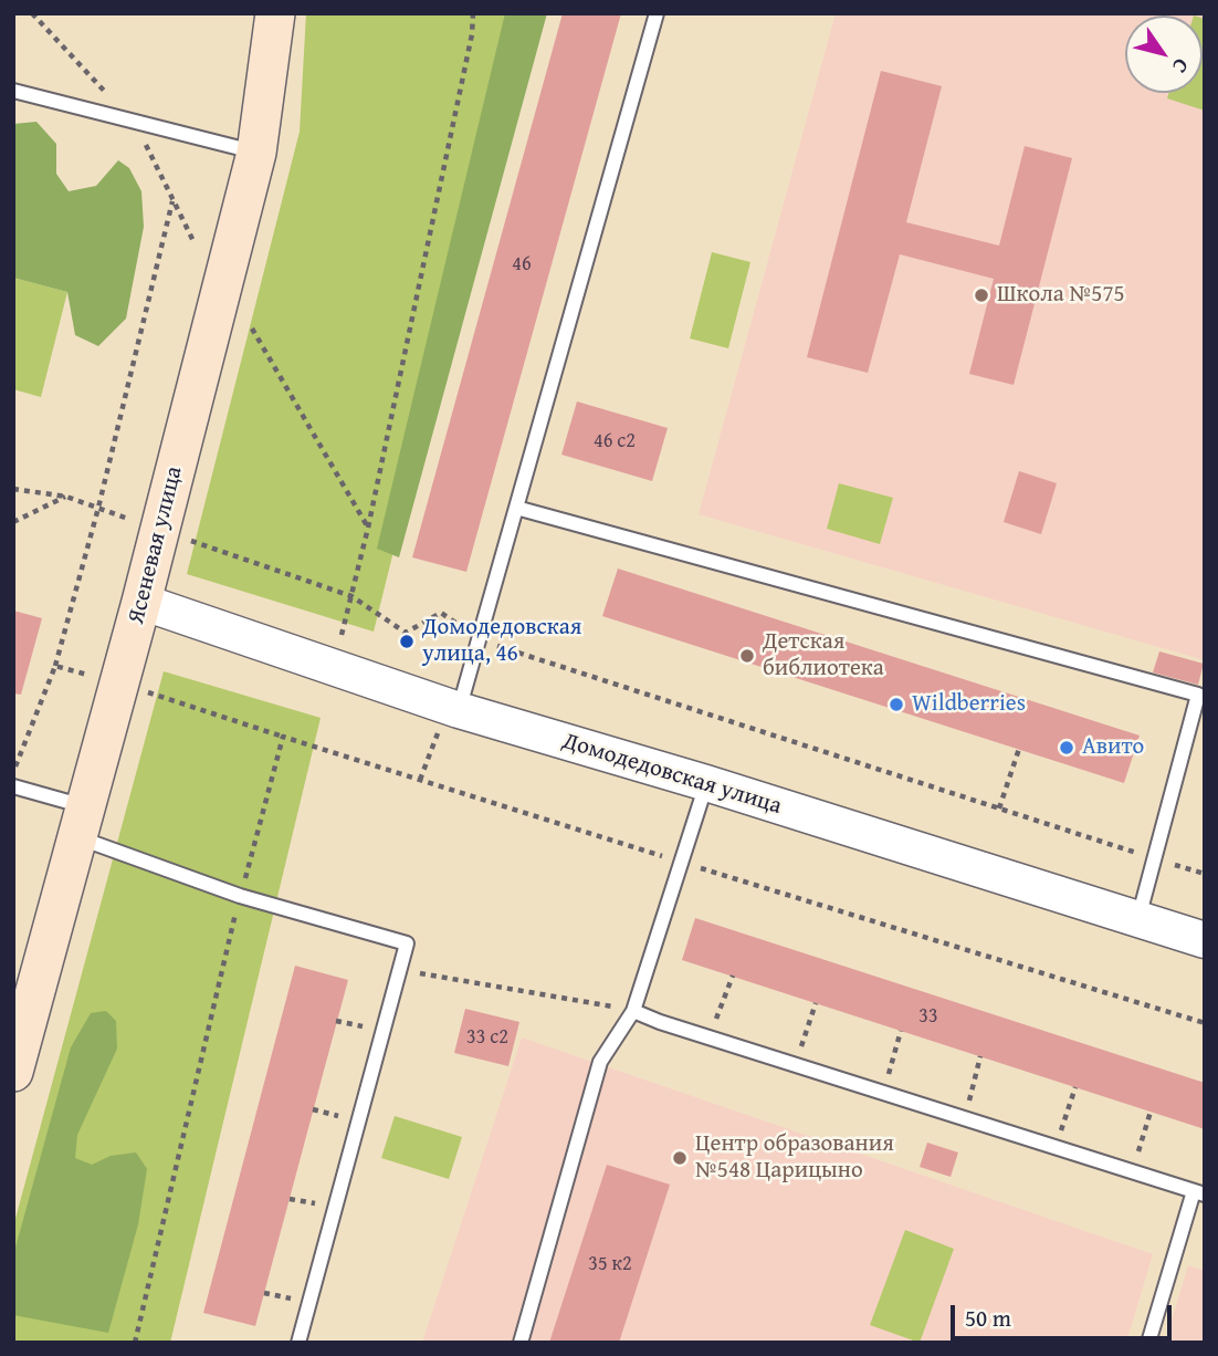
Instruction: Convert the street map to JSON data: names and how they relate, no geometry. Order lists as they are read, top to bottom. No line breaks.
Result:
{"streets":{"main road":["Ясеневая улица"],"street":["Домодедовская улица"]},"crossings":[["Ясеневая улица","Домодедовская улица"]],"places":["Школа №575","Домодедовская улица, 46","Детская библиотека","Wildberries","Авито","Центр образования №548 Царицыно"],"house_numbers":["46","46 с2","33","33 с2","35 к2"],"scale_bar":"50 m","north":"bottom right"}
